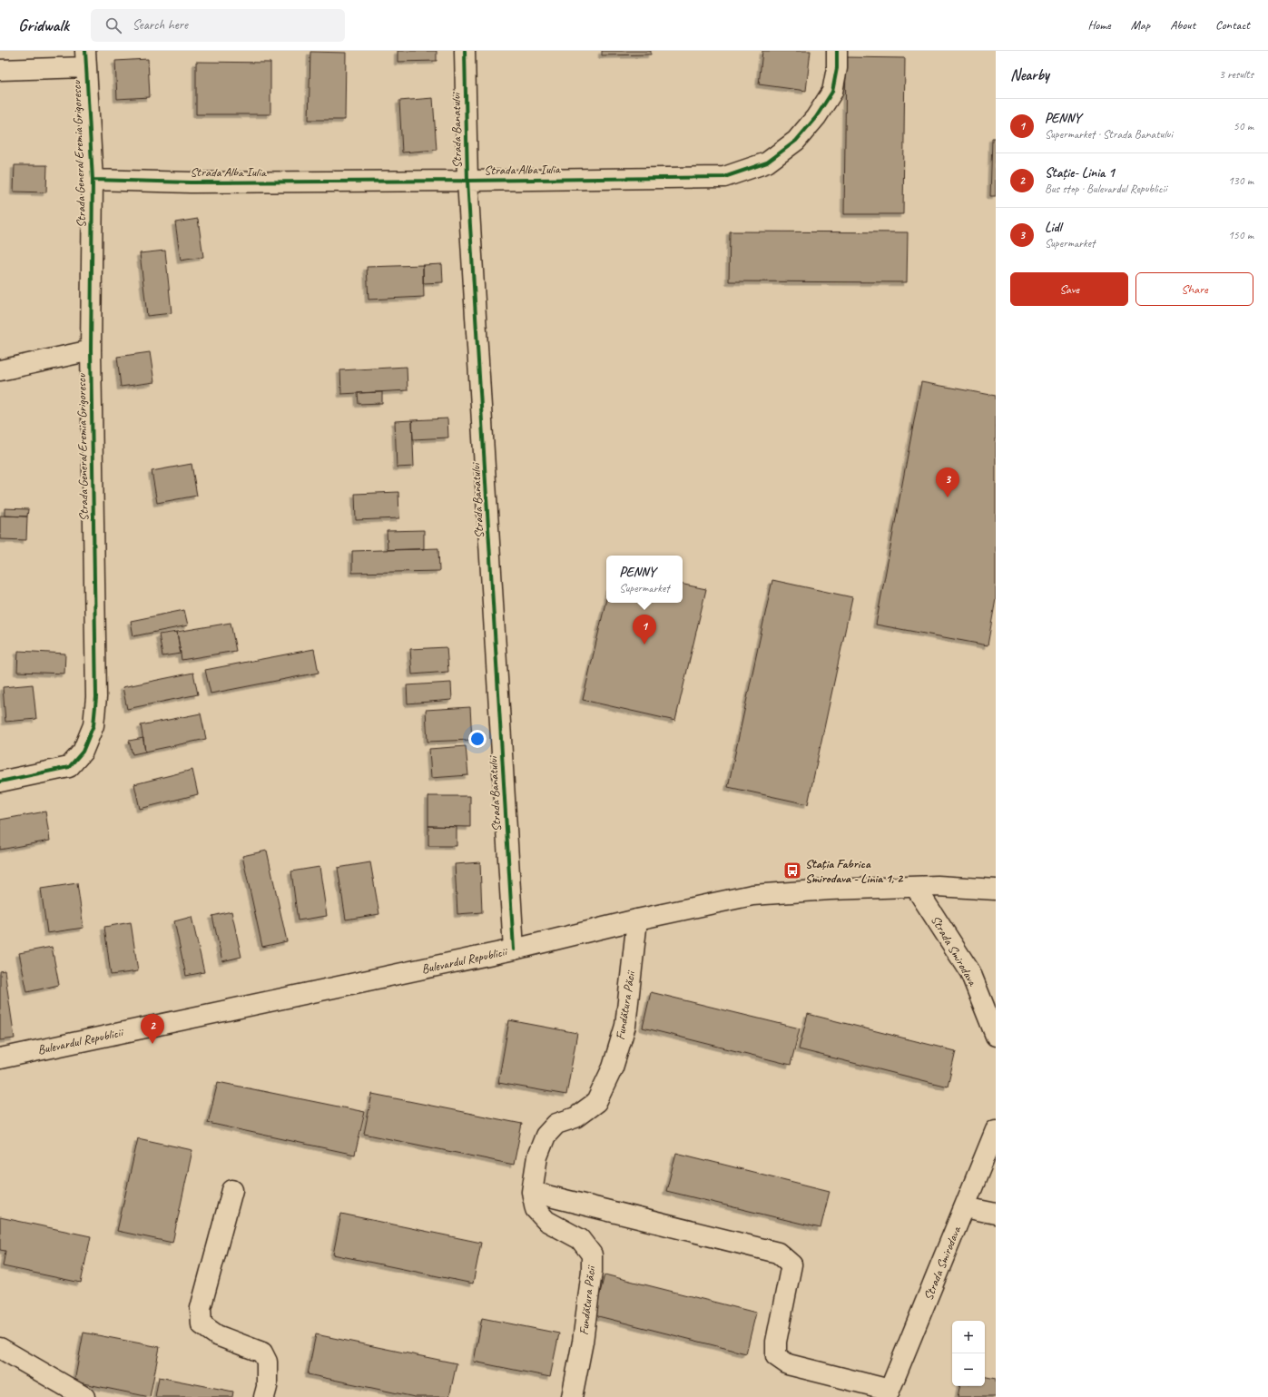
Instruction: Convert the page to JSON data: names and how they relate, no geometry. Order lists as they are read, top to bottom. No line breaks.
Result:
{"streets":{"street":["Strada Banatului","Strada General Eremia Grigorescu","Strada Alba Iulia","Strada Smirodava","Bulevardul Republicii","Fundătura Păcii"]},"crossings":[["Strada Banatului","Strada Alba Iulia"],["Strada Banatului","Bulevardul Republicii"],["Strada General Eremia Grigorescu","Strada Alba Iulia"],["Strada Smirodava","Bulevardul Republicii"],["Bulevardul Republicii","Fundătura Păcii"]],"places":{"bus stop":["Stația Fabrica Smirodava - Linia 1, 2"]},"page":{"header":"Gridwalk","search":"Search here","nav":["Home","Map","About","Contact"],"heading":["Nearby","3 results"],"list":[{"mark":"1","name":"PENNY","note":"Supermarket · Strada Banatului","value":"50 m"},{"mark":"2","name":"Stație- Linia 1","note":"Bus stop · Bulevardul Republicii","value":"130 m"},{"mark":"3","name":"Lidl","note":"Supermarket","value":"150 m"}],"buttons":["Save","Share"],"pins":["3","1","2"],"popup":["PENNY","Supermarket"],"map_buttons":["+","−"]}}
